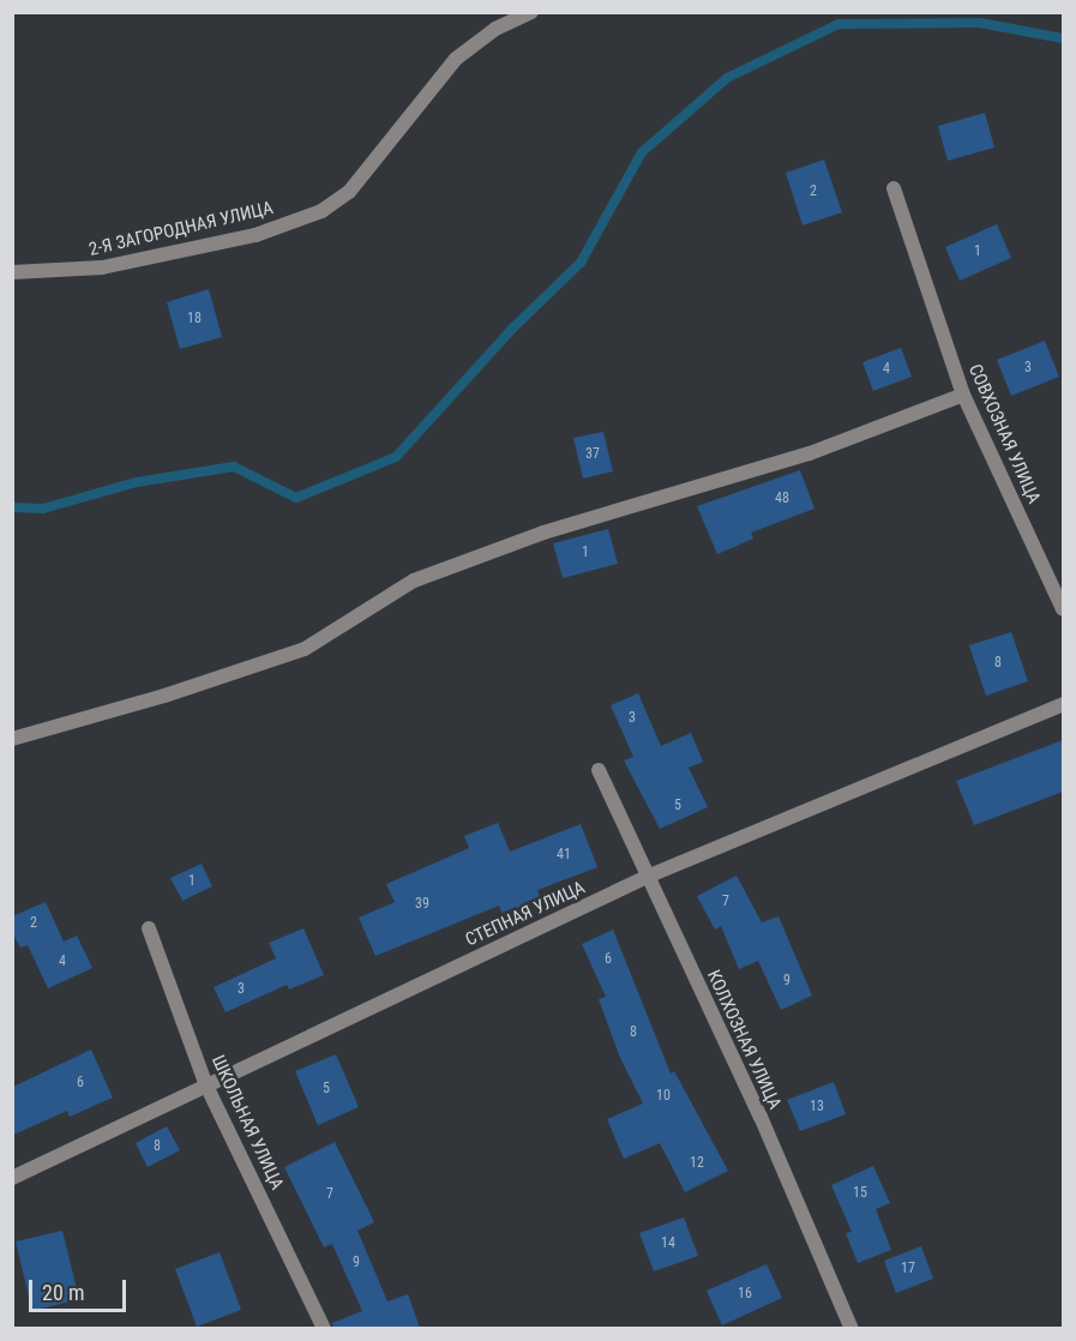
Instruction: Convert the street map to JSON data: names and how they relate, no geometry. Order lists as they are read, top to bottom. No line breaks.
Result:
{"streets":{"street":["2-Я ЗАГОРОДНАЯ УЛИЦА","СОВХОЗНАЯ УЛИЦА","СТЕПНАЯ УЛИЦА","КОЛХОЗНАЯ УЛИЦА","ШКОЛЬНАЯ УЛИЦА"]},"crossings":[["СТЕПНАЯ УЛИЦА","КОЛХОЗНАЯ УЛИЦА"],["СТЕПНАЯ УЛИЦА","ШКОЛЬНАЯ УЛИЦА"]],"house_numbers":["2","1","18","3","4","37","48","1","8","3","5","41","1","7","39","2","6","4","9","3","8","6","5","10","13","8","12","15","7","14","9","17","16"],"scale_bar":"20 m"}
